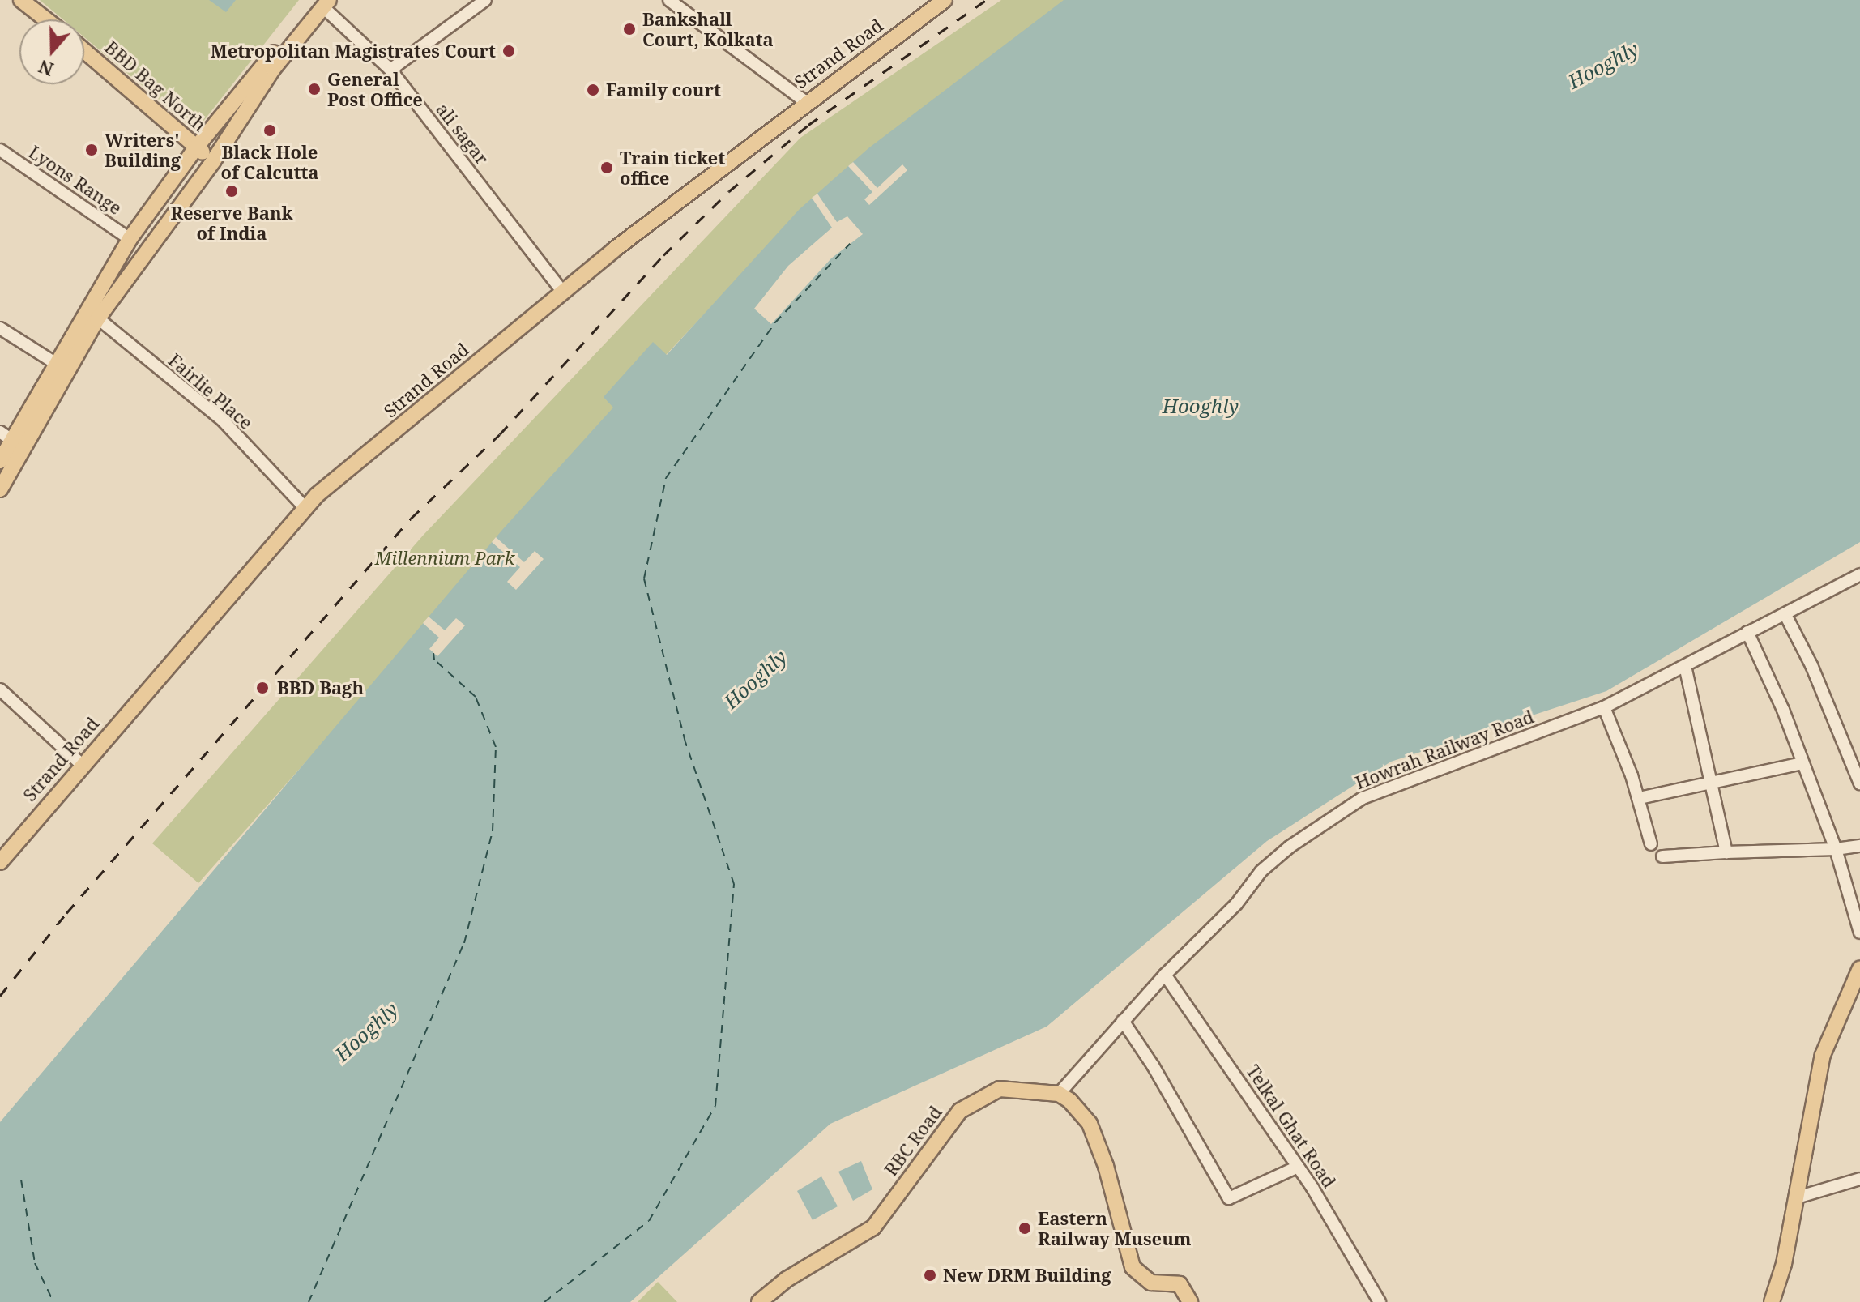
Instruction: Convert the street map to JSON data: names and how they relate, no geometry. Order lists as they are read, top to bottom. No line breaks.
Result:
{"streets":{"main road":["Strand Road","BBD Bag North","RBC Road"],"street":["ali sagar","Lyons Range","Fairlie Place","Howrah Railway Road","Telkal Ghat Road"]},"crossings":[["Strand Road","ali sagar"],["Strand Road","Fairlie Place"],["Howrah Railway Road","Telkal Ghat Road"],["Howrah Railway Road","RBC Road"]],"water":["Hooghly"],"parks":["Millennium Park"],"places":["Bankshall Court, Kolkata","Metropolitan Magistrates Court","General Post Office","Family court","Black Hole of Calcutta","Writers' Building","Train ticket office","Reserve Bank of India","BBD Bagh","Eastern Railway Museum","New DRM Building"],"north":"bottom"}
